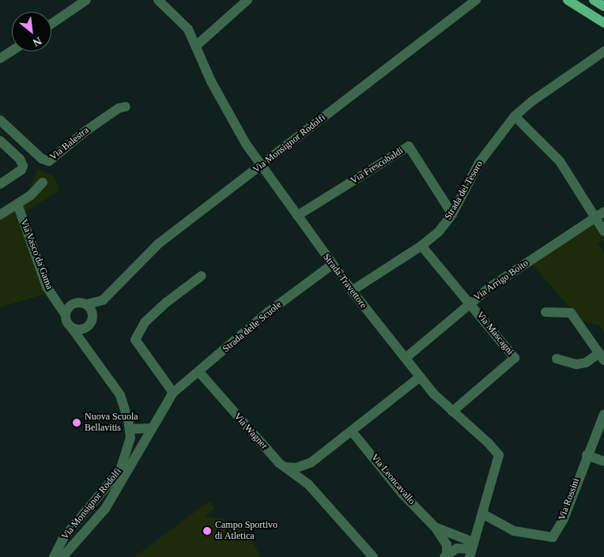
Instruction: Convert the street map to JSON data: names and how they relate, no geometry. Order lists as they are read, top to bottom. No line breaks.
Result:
{"streets":{"street":["Via Balestra","Via Monsignor Rodolfi","Via Frescobaldi","Strada del Tesoro","Via Vasco da Gama","Via Arrigo Boito","Strada Travettore","Strada delle Scuole","Via Mascagni","Via Wagner","Via Leoncavallo","Via Rossini"]},"crossings":[["Via Monsignor Rodolfi","Via Vasco da Gama"],["Via Monsignor Rodolfi","Strada Travettore"],["Via Frescobaldi","Strada del Tesoro"],["Via Frescobaldi","Strada Travettore"],["Strada del Tesoro","Strada Travettore"],["Strada del Tesoro","Via Mascagni"],["Via Arrigo Boito","Strada Travettore"],["Via Arrigo Boito","Via Mascagni"],["Strada Travettore","Strada delle Scuole"],["Strada Travettore","Via Mascagni"],["Strada Travettore","Via Leoncavallo"],["Strada Travettore","Via Rossini"],["Strada delle Scuole","Via Wagner"]],"places":["Nuova Scuola Bellavitis","Campo Sportivo di Atletica"],"north":"bottom right"}
